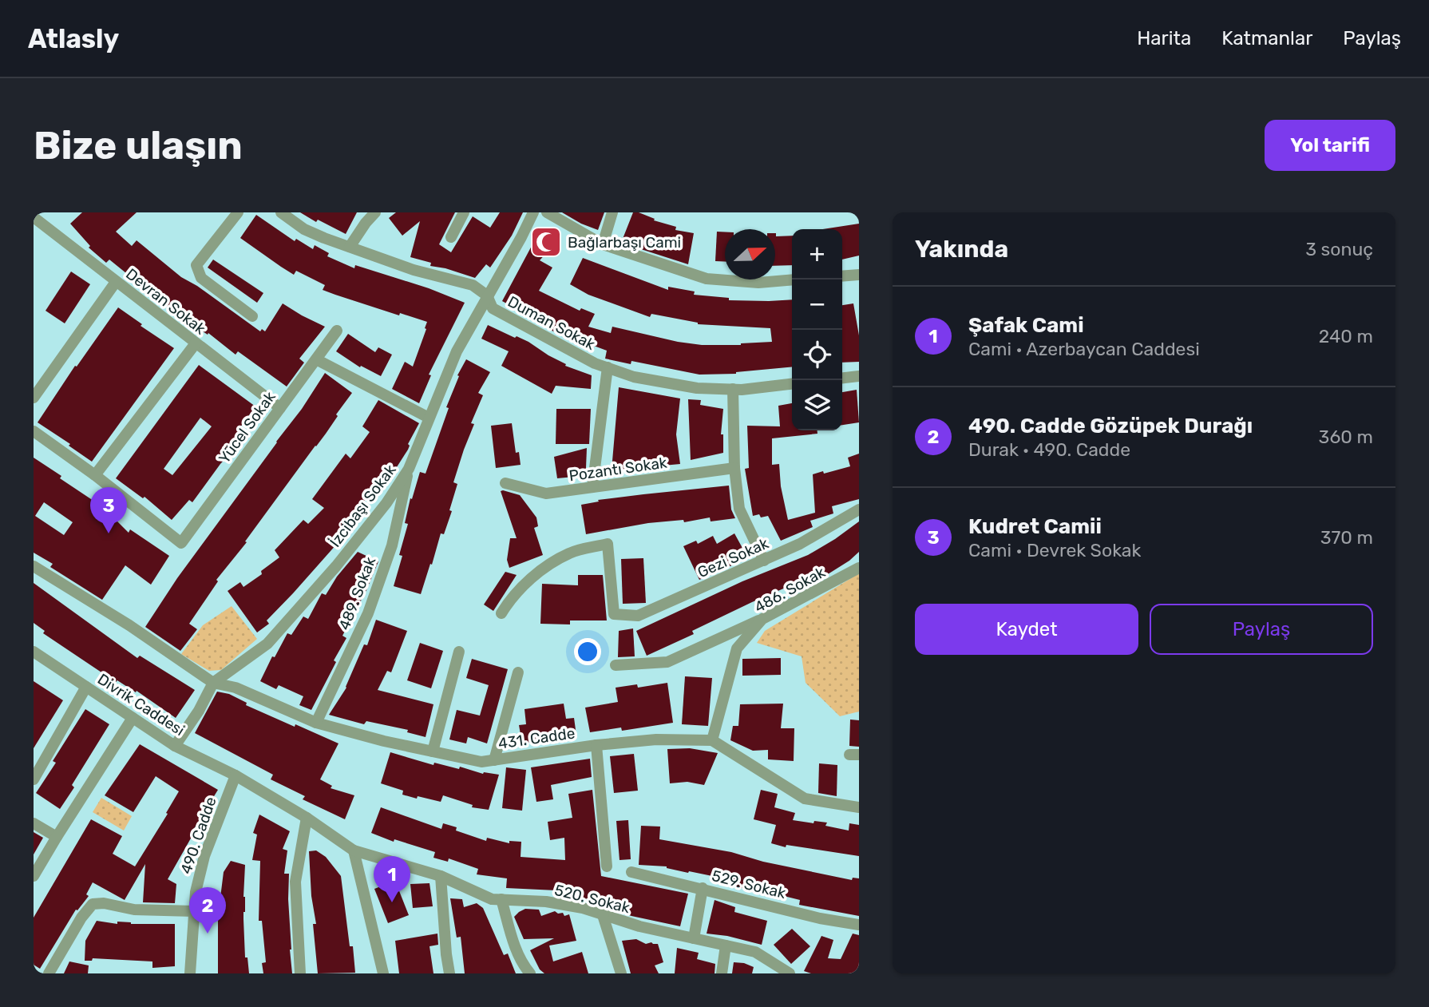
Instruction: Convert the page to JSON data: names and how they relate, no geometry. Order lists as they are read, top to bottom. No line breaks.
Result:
{"streets":{"street":["Devran Sokak","Duman Sokak","Yücel Sokak","Pozantı Sokak","İzcibaşı Sokak","Gezi Sokak","486. Sokak","489. Sokak","Divrik Caddesi","431. Cadde","490. Cadde","529. Sokak","520. Sokak"]},"crossings":[["Devran Sokak","Yücel Sokak"],["Duman Sokak","İzcibaşı Sokak"],["İzcibaşı Sokak","489. Sokak"],["İzcibaşı Sokak","Divrik Caddesi"],["İzcibaşı Sokak","431. Cadde"],["486. Sokak","431. Cadde"],["489. Sokak","431. Cadde"],["Divrik Caddesi","490. Cadde"],["Divrik Caddesi","520. Sokak"]],"places":{"mosque":["Bağlarbaşı Cami"]},"north":"right","page":{"header":"Atlasly","nav":["Harita","Katmanlar","Paylaş"],"buttons":["Yol tarifi",["Kaydet","Paylaş"]],"title":"Bize ulaşın","heading":["Yakında","3 sonuç"],"map_buttons":["+","−"],"list":[{"mark":"1","name":"Şafak Cami","note":"Cami · Azerbaycan Caddesi","value":"240 m"},{"mark":"2","name":"490. Cadde Gözüpek Durağı","note":"Durak · 490. Cadde","value":"360 m"},{"mark":"3","name":"Kudret Camii","note":"Cami · Devrek Sokak","value":"370 m"}],"pins":["3","1","2"]}}
